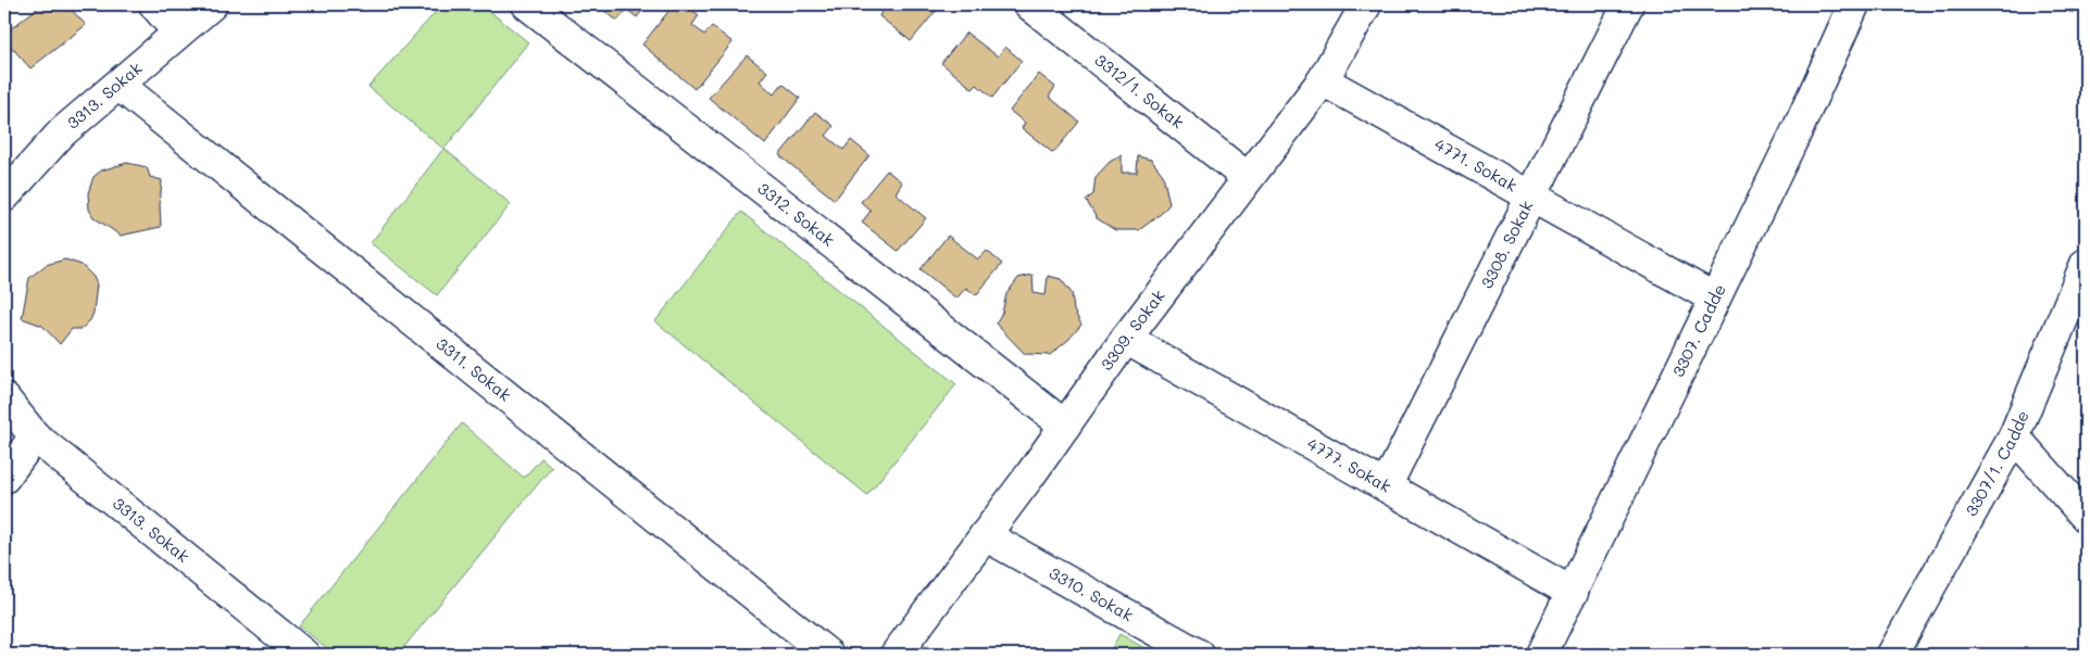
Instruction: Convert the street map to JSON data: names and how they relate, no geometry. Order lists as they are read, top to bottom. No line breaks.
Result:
{"streets":{"street":["3312/1. Sokak","3313. Sokak","4771. Sokak","3312. Sokak","3308. Sokak","3307. Cadde","3309. Sokak","3311. Sokak","3307/1. Cadde","4777. Sokak","3310. Sokak"]},"crossings":[["3312/1. Sokak","3309. Sokak"],["3313. Sokak","3311. Sokak"],["4771. Sokak","3308. Sokak"],["4771. Sokak","3307. Cadde"],["4771. Sokak","3309. Sokak"],["3312. Sokak","3309. Sokak"],["3308. Sokak","4777. Sokak"],["3307. Cadde","4777. Sokak"],["3309. Sokak","4777. Sokak"],["3309. Sokak","3310. Sokak"]]}
